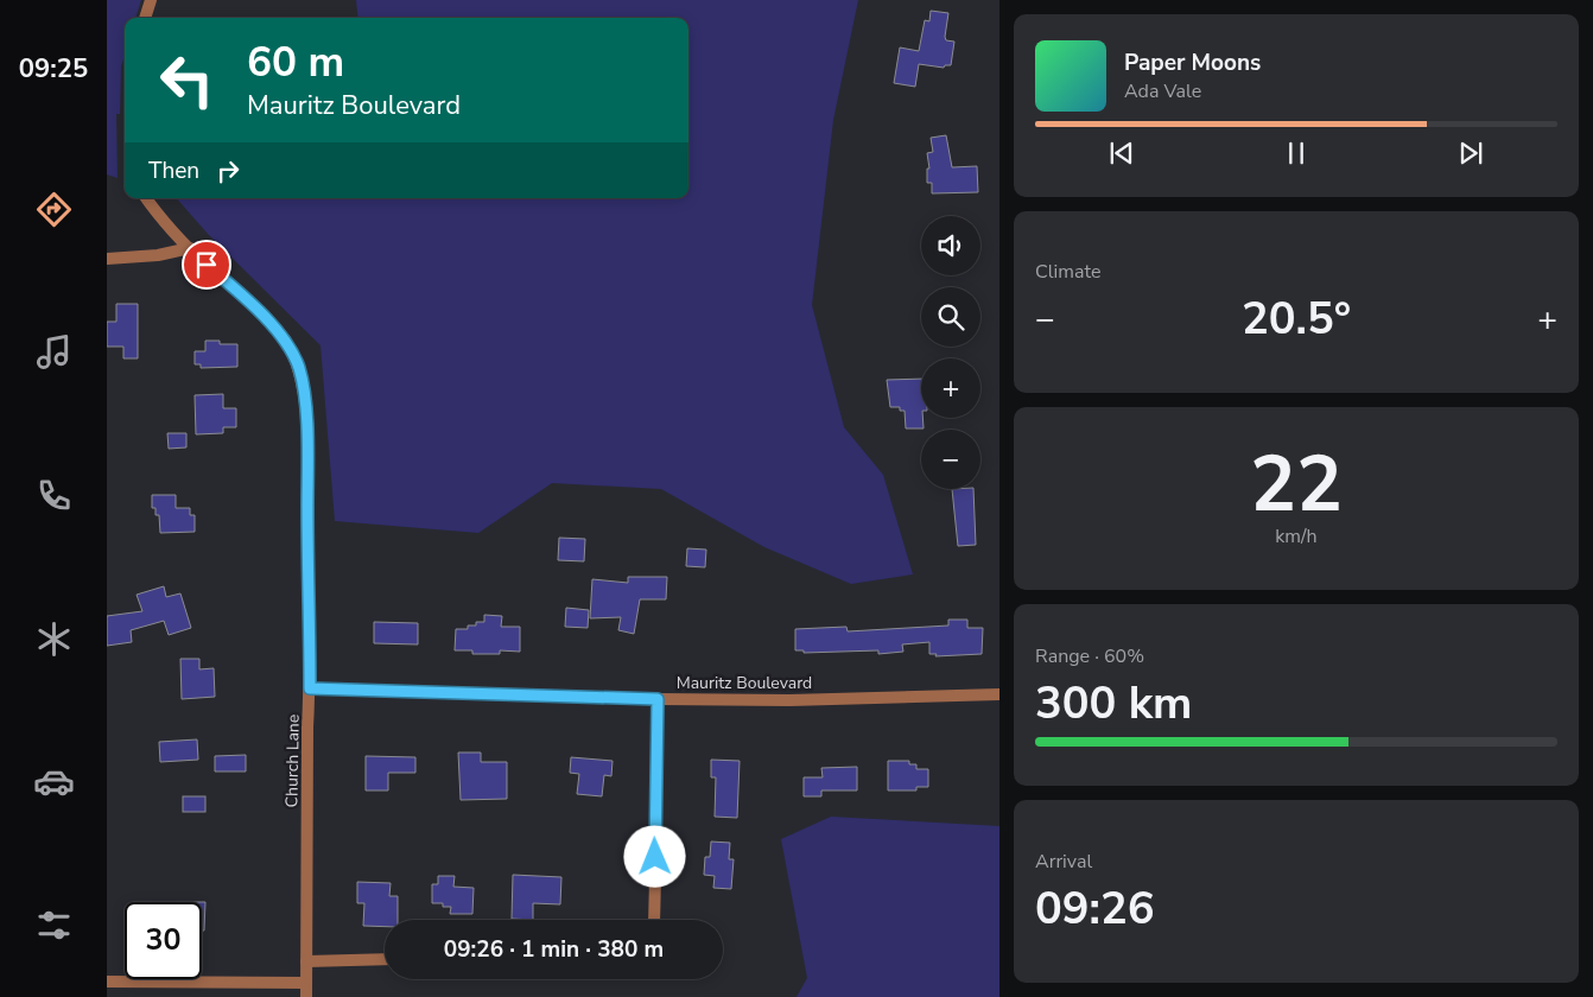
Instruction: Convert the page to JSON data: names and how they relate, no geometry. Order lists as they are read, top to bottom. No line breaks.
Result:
{"streets":{"street":["Mauritz Boulevard","Church Lane"]},"crossings":[["Mauritz Boulevard","Church Lane"]],"page":{"tabs":"09:25","turn":["60 m","Mauritz Boulevard"],"song":["Paper Moons","Ada Vale"],"then":"Then","tile":["Climate",["22","km/h"],["Range · 60%","300 km"],["Arrival","09:26"]],"map_buttons":["+","−"],"heat":["−","20.5°","+"],"limit":"30","trip":"09:26 · 1 min · 380 m"}}
